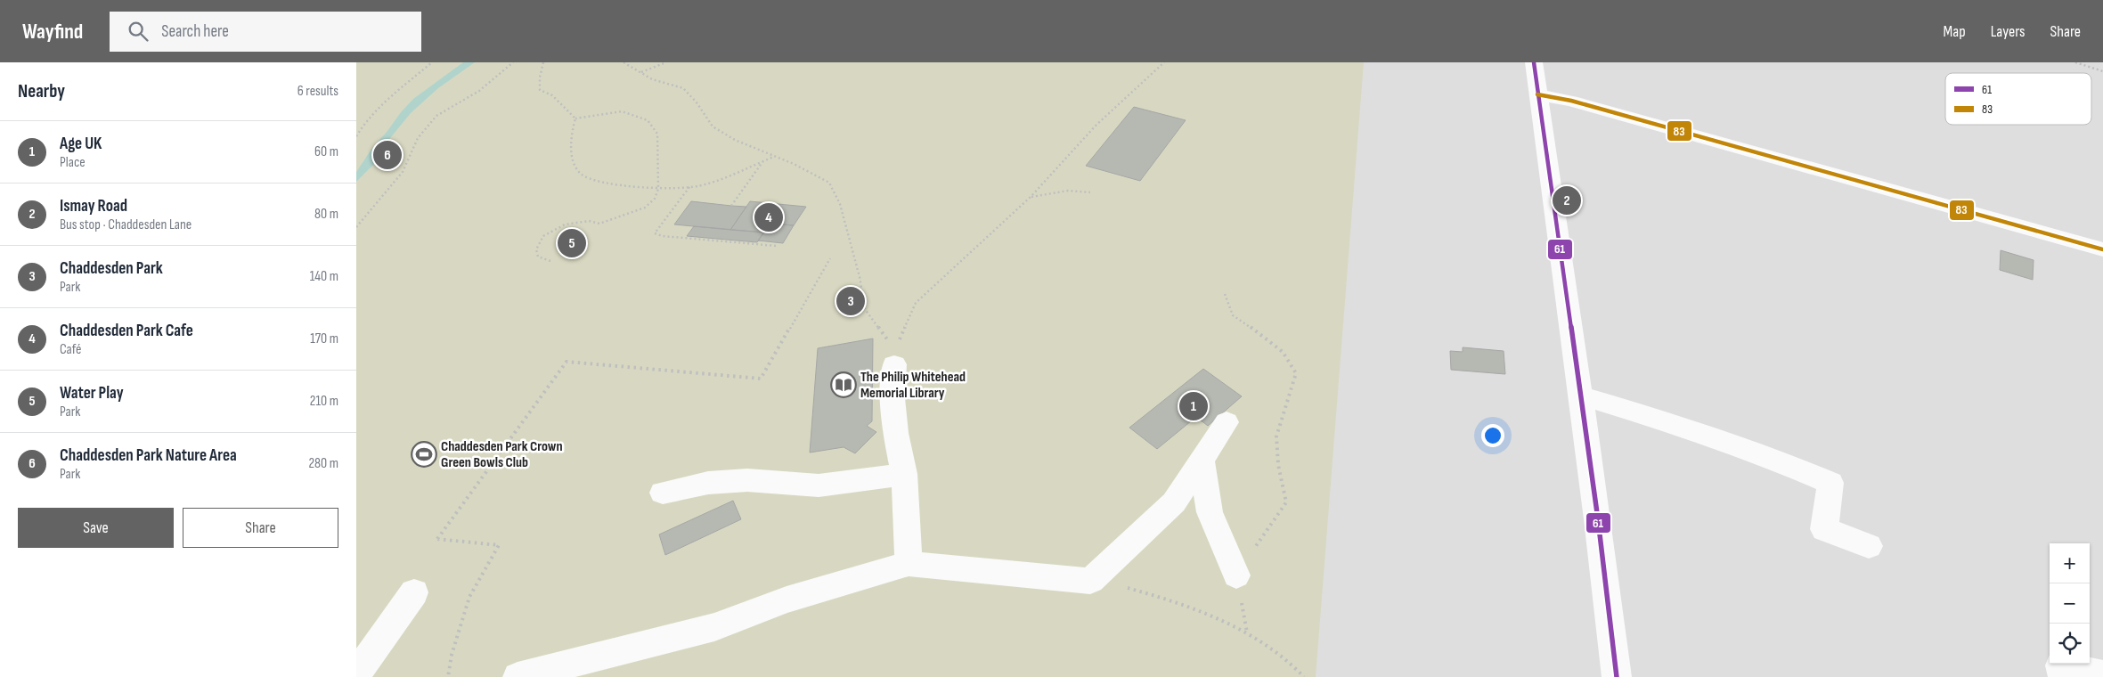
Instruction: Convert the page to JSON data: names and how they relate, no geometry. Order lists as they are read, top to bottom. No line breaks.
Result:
{"places":{"library":["The Philip Whitehead Memorial Library"],"sports":["Chaddesden Park Crown Green Bowls Club"]},"lines":["transit line 61","transit line 83"],"legend":["61","83"],"page":{"header":"Wayfind","search":"Search here","nav":["Map","Layers","Share"],"heading":["Nearby","6 results"],"list":[{"mark":"1","name":"Age UK","note":"Place","value":"60 m"},{"mark":"2","name":"Ismay Road","note":"Bus stop · Chaddesden Lane","value":"80 m"},{"mark":"3","name":"Chaddesden Park","note":"Park","value":"140 m"},{"mark":"4","name":"Chaddesden Park Cafe","note":"Café","value":"170 m"},{"mark":"5","name":"Water Play","note":"Park","value":"210 m"},{"mark":"6","name":"Chaddesden Park Nature Area","note":"Park","value":"280 m"}],"pins":["6","2","4","5","3","1"],"buttons":["Save","Share"],"map_buttons":["+","−"]}}
